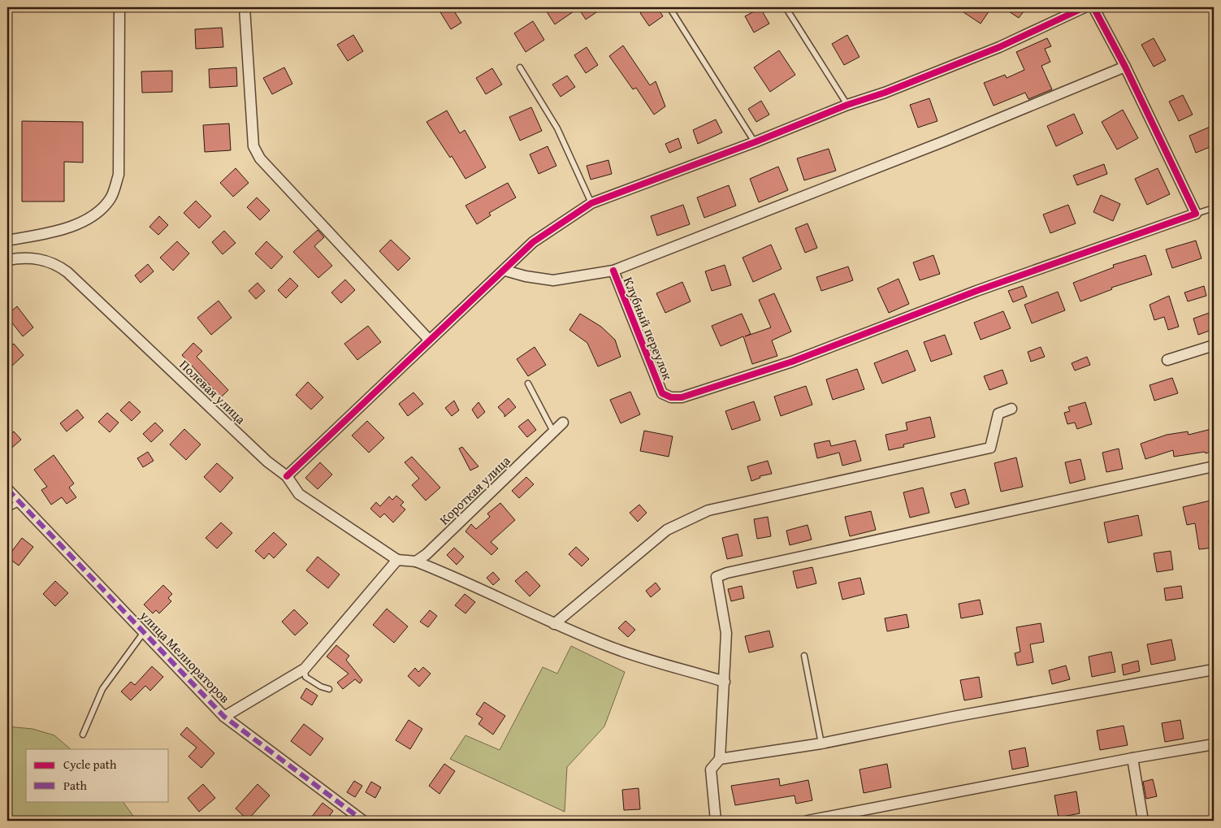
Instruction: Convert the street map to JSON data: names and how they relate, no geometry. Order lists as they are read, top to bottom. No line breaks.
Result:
{"streets":{"street":["Клубный переулок","Полевая улица","Короткая улица","улица Мелиораторов"]},"legend":["Cycle path","Path"]}
